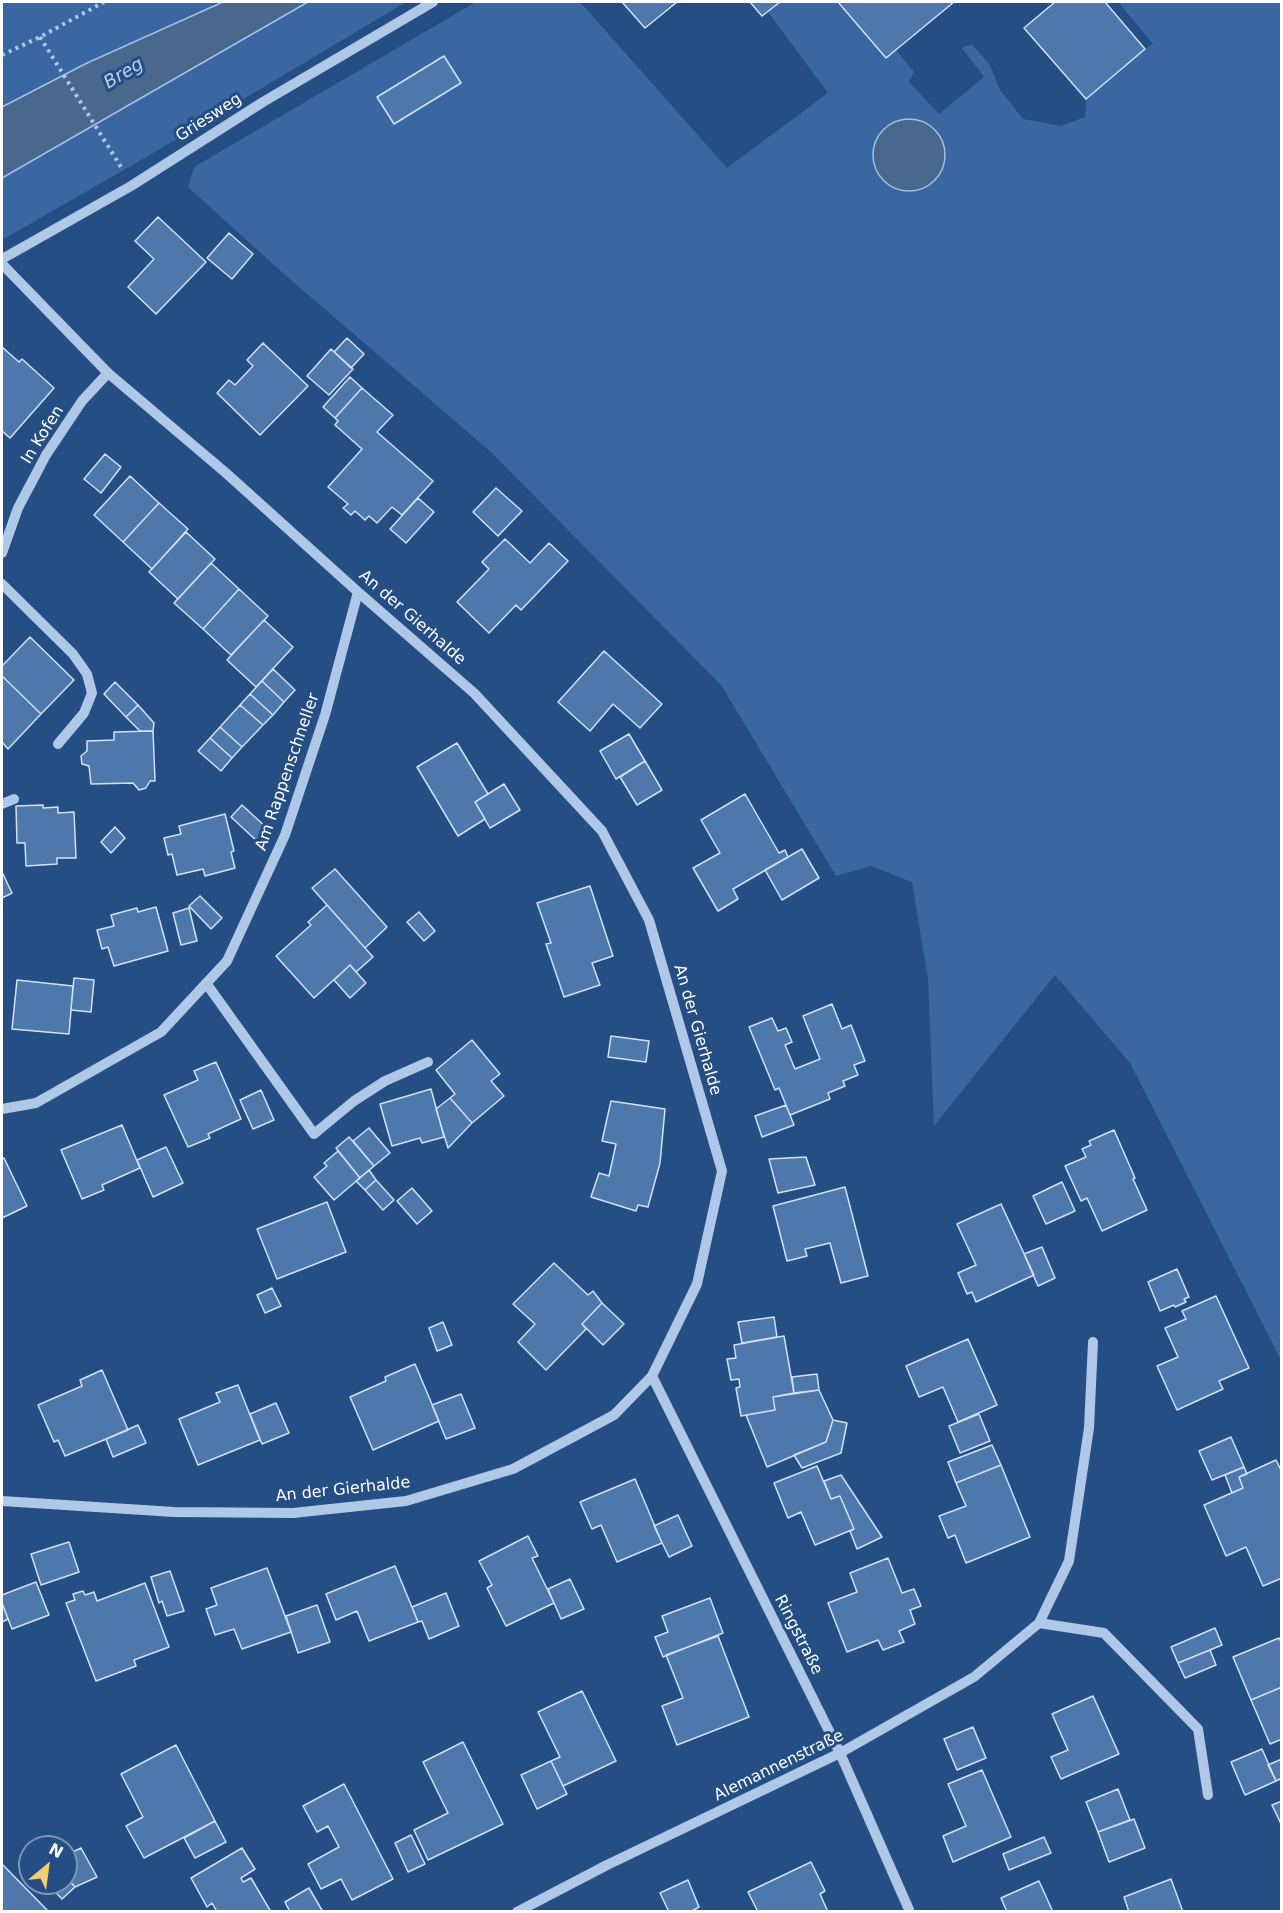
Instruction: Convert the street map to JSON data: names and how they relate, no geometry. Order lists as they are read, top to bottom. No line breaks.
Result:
{"streets":{"street":["Griesweg","In Kofen","An der Gierhalde","Am Rappenschneller","Ringstraße","Alemannenstraße"]},"crossings":[["In Kofen","An der Gierhalde"],["An der Gierhalde","Am Rappenschneller"],["An der Gierhalde","Ringstraße"],["Ringstraße","Alemannenstraße"]],"water":["Breg"],"north":"top right"}
